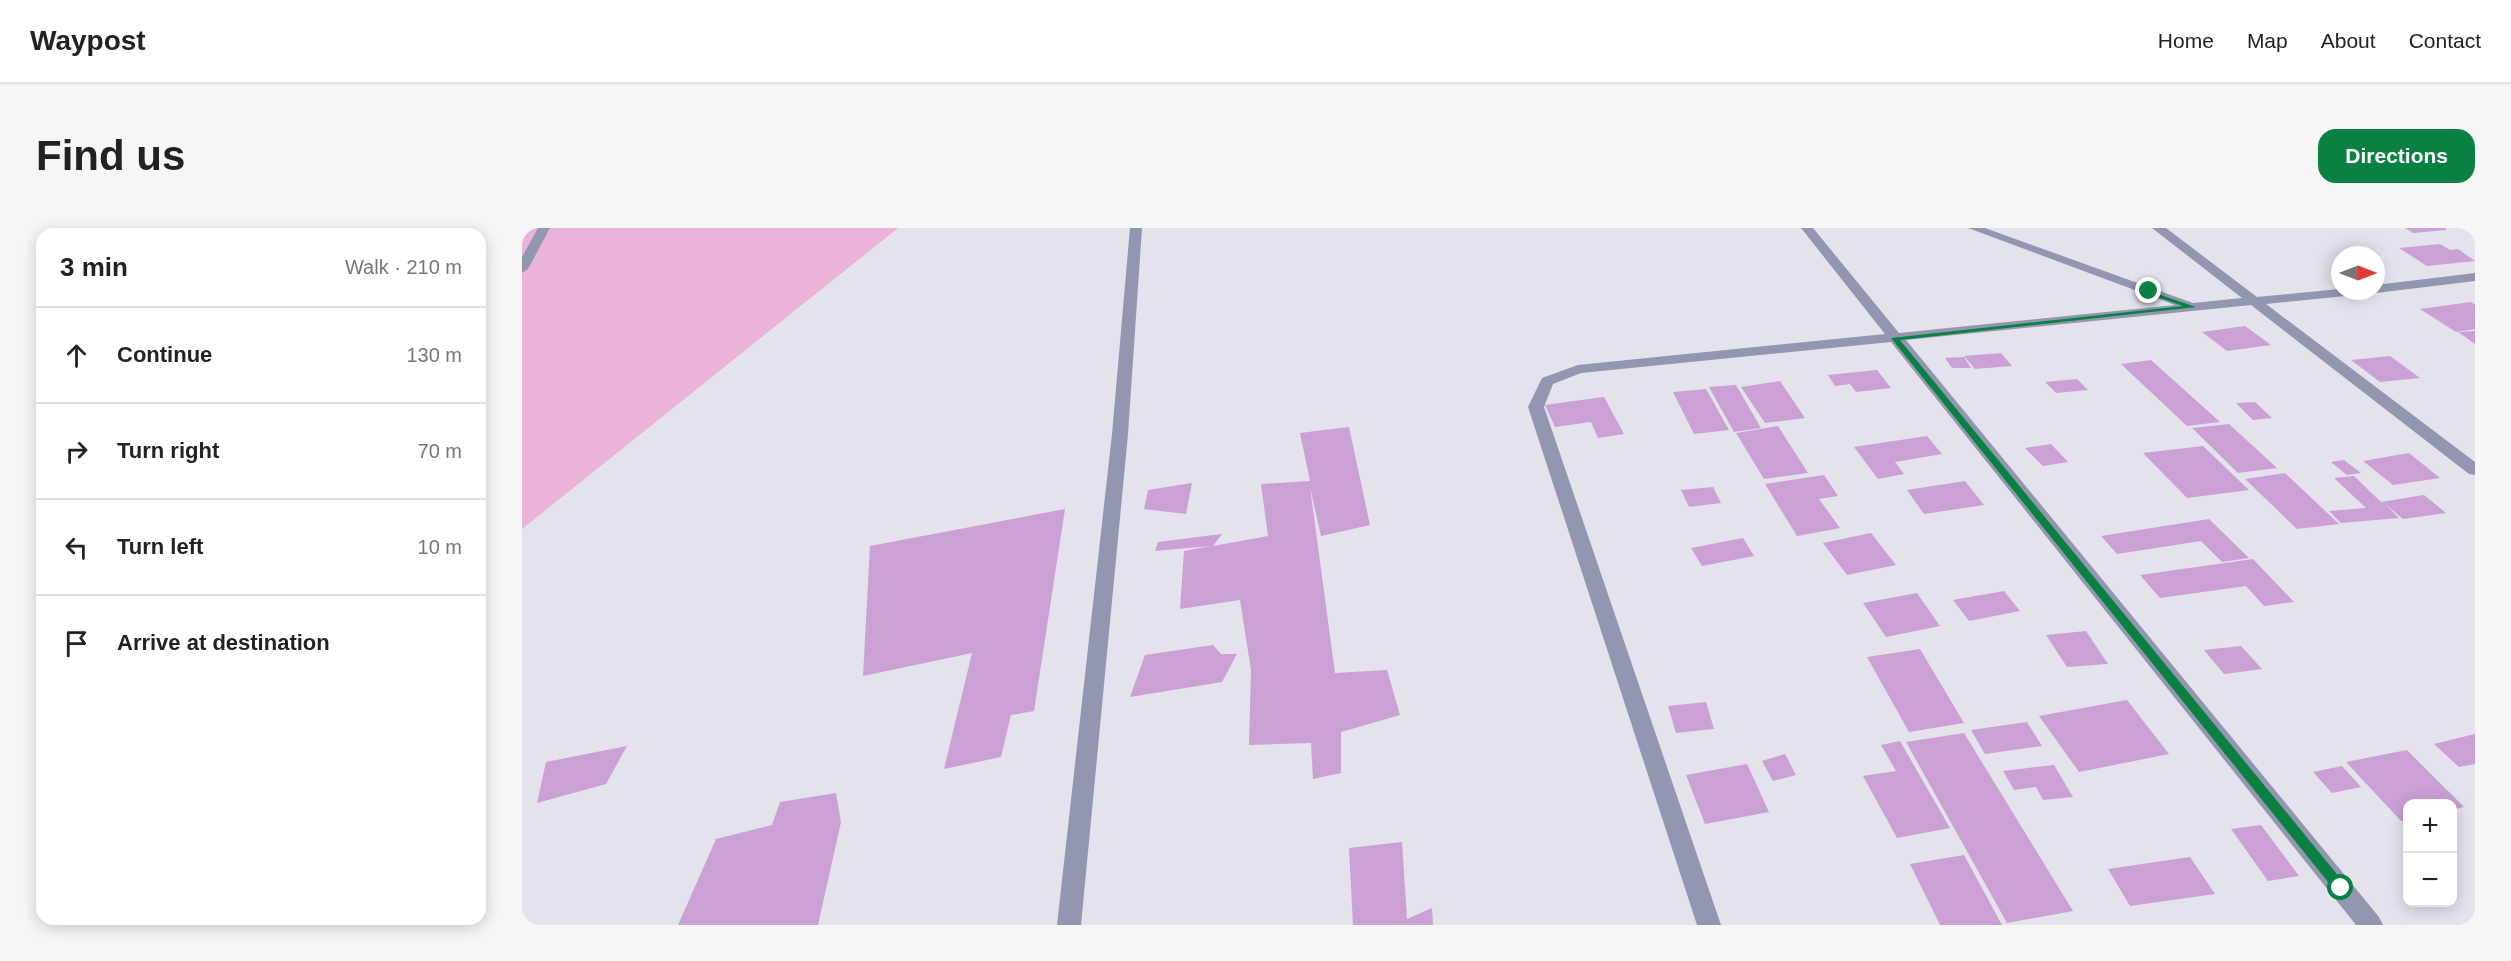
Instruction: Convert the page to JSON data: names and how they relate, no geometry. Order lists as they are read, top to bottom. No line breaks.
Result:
{"north":"right","page":{"header":"Waypost","nav":["Home","Map","About","Contact"],"buttons":"Directions","title":"Find us","heading":["3 min","Walk · 210 m"],"list":[["Continue","130 m"],["Turn right","70 m"],["Turn left","10 m"],"Arrive at destination"],"map_buttons":["+","−"]}}
